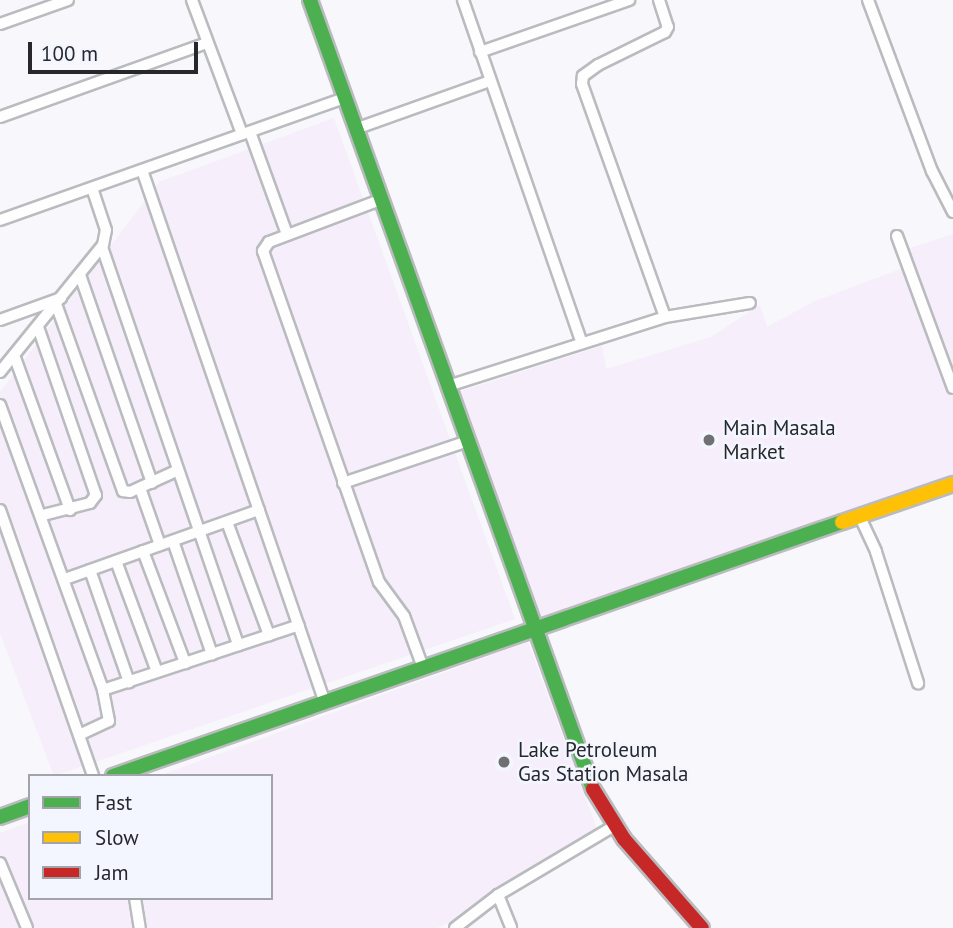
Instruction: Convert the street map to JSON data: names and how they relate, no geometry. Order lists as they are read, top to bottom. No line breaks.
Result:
{"places":["Main Masala Market","Lake Petroleum Gas Station Masala"],"legend":["Fast","Slow","Jam"],"scale_bar":"100 m"}
